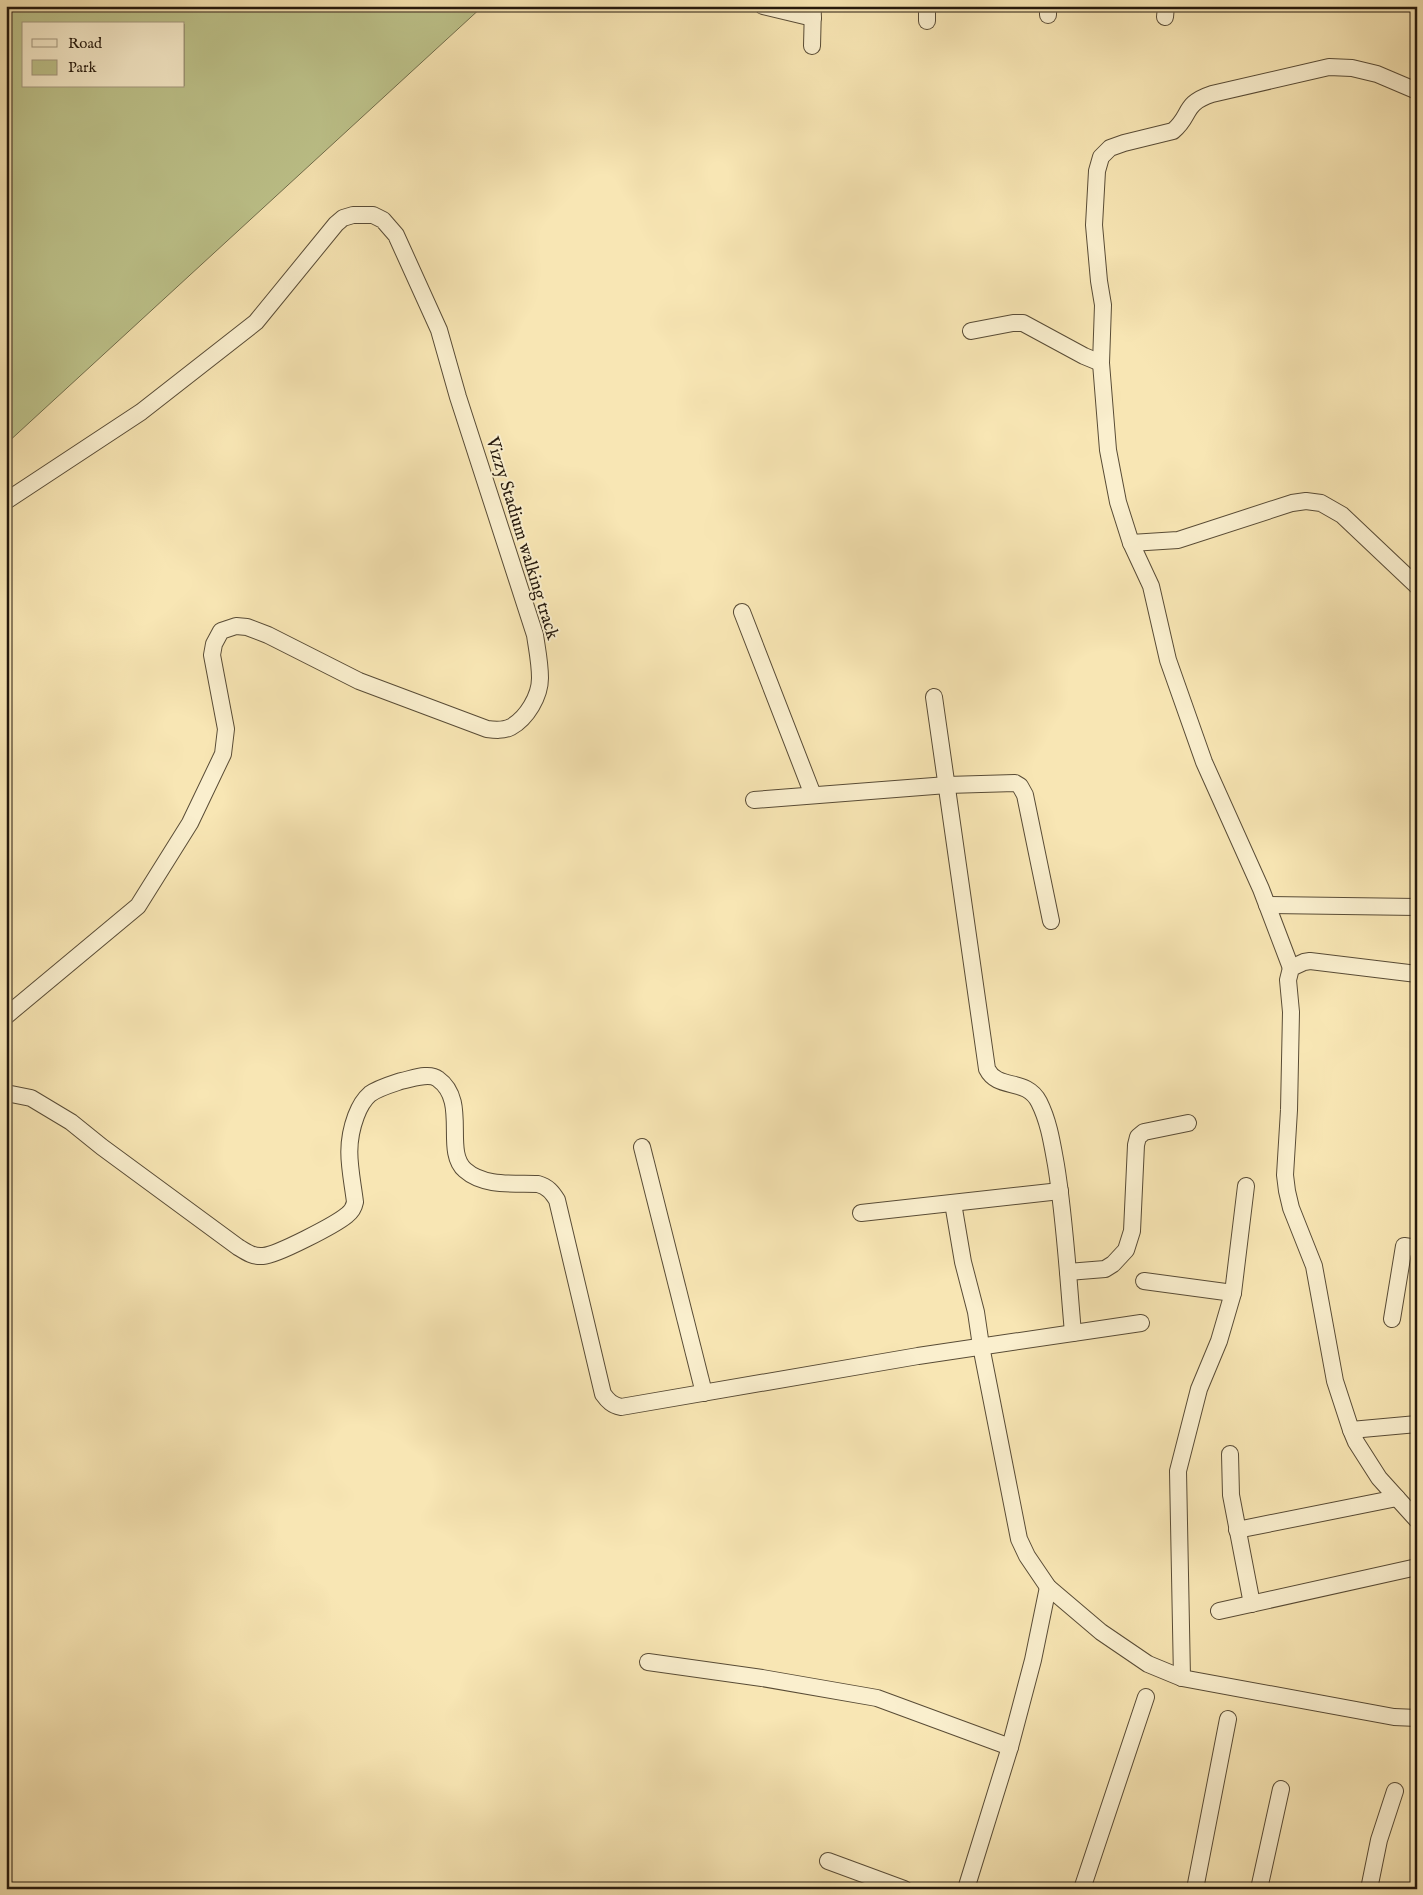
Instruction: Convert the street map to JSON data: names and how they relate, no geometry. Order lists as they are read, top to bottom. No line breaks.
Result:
{"streets":{"street":["Vizzy Stadium walking track"]},"legend":["Road","Park"]}
